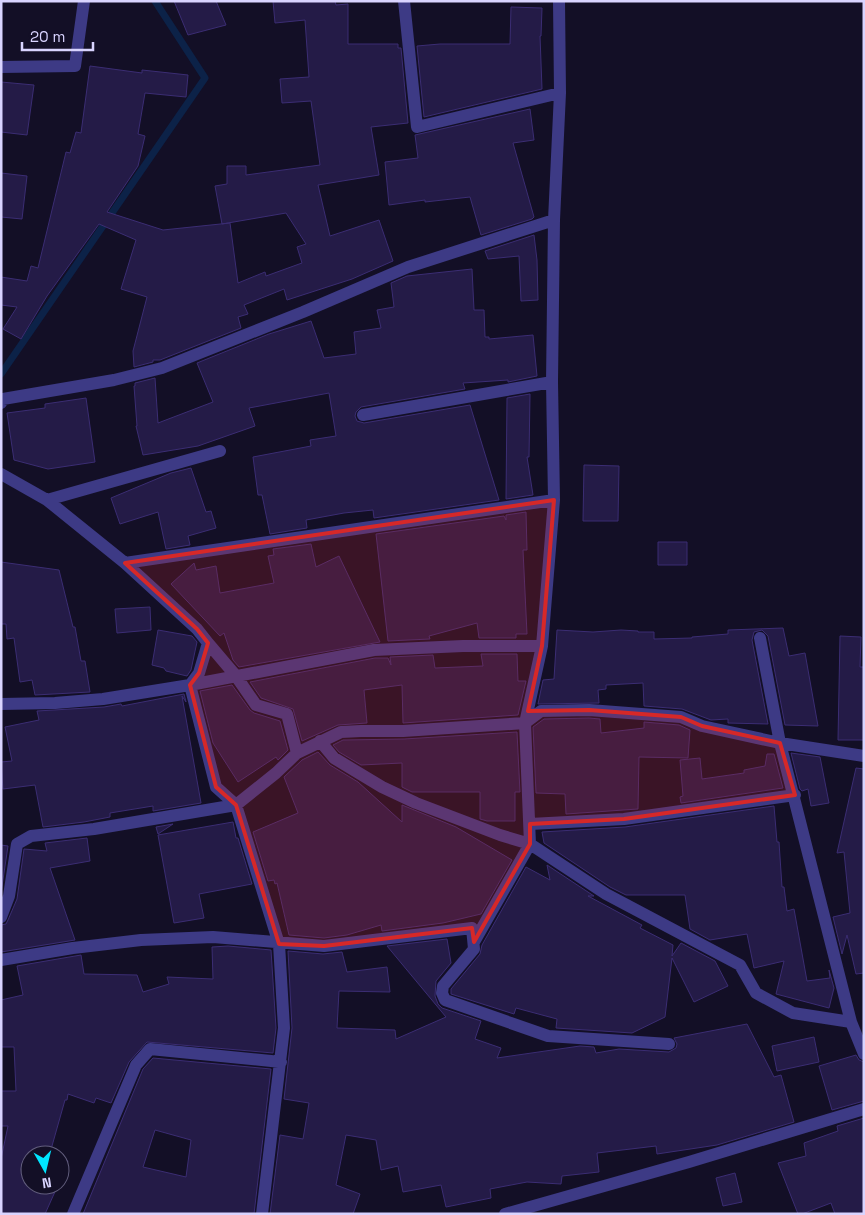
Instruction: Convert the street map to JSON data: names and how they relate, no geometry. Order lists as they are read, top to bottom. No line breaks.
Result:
{"scale_bar":"20 m","north":"bottom"}
